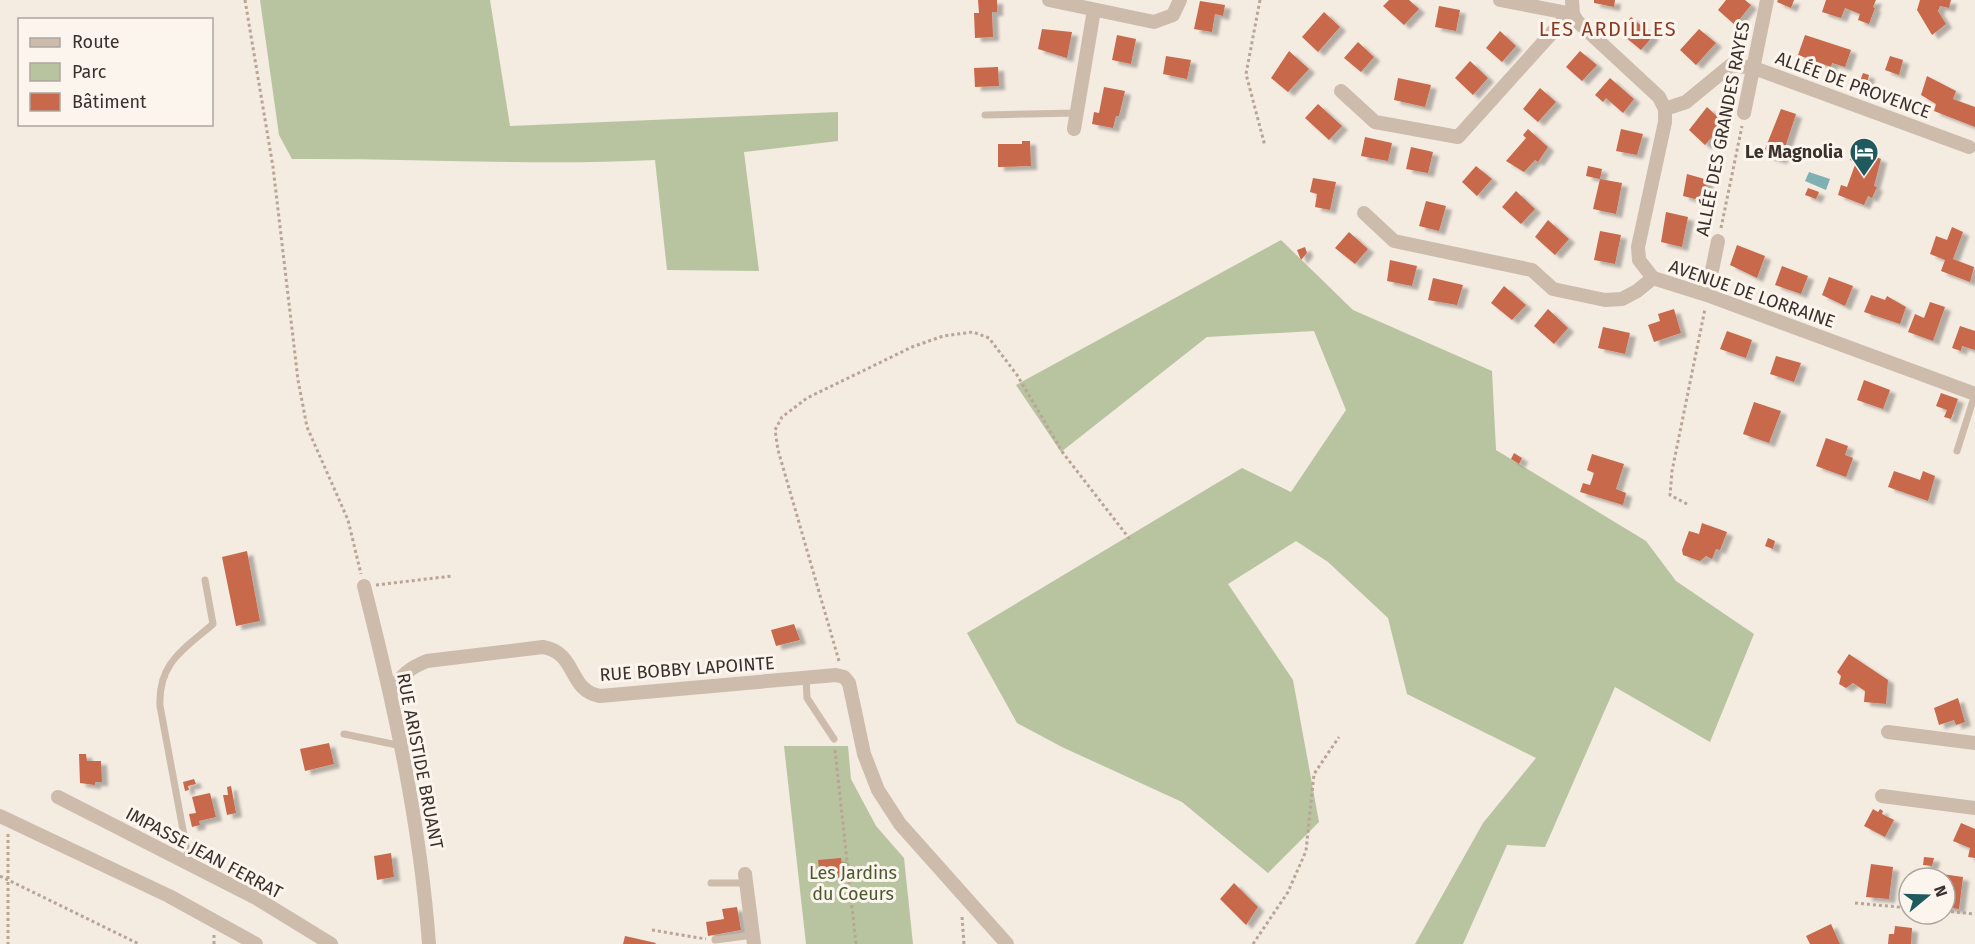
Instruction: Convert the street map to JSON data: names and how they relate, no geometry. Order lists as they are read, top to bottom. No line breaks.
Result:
{"streets":{"street":["ALLÉE DE PROVENCE","ALLÉE DES GRANDES RAYES","AVENUE DE LORRAINE","RUE BOBBY LAPOINTE","RUE ARISTIDE BRUANT","IMPASSE JEAN FERRAT"]},"crossings":[["ALLÉE DE PROVENCE","ALLÉE DES GRANDES RAYES"],["ALLÉE DE PROVENCE","AVENUE DE LORRAINE"],["ALLÉE DES GRANDES RAYES","AVENUE DE LORRAINE"],["RUE BOBBY LAPOINTE","RUE ARISTIDE BRUANT"]],"districts":["LES ARDILLES"],"parks":["Les Jardins du Coeurs"],"places":{"hotel":["Le Magnolia"]},"legend":["Route","Parc","Bâtiment"],"north":"right"}
